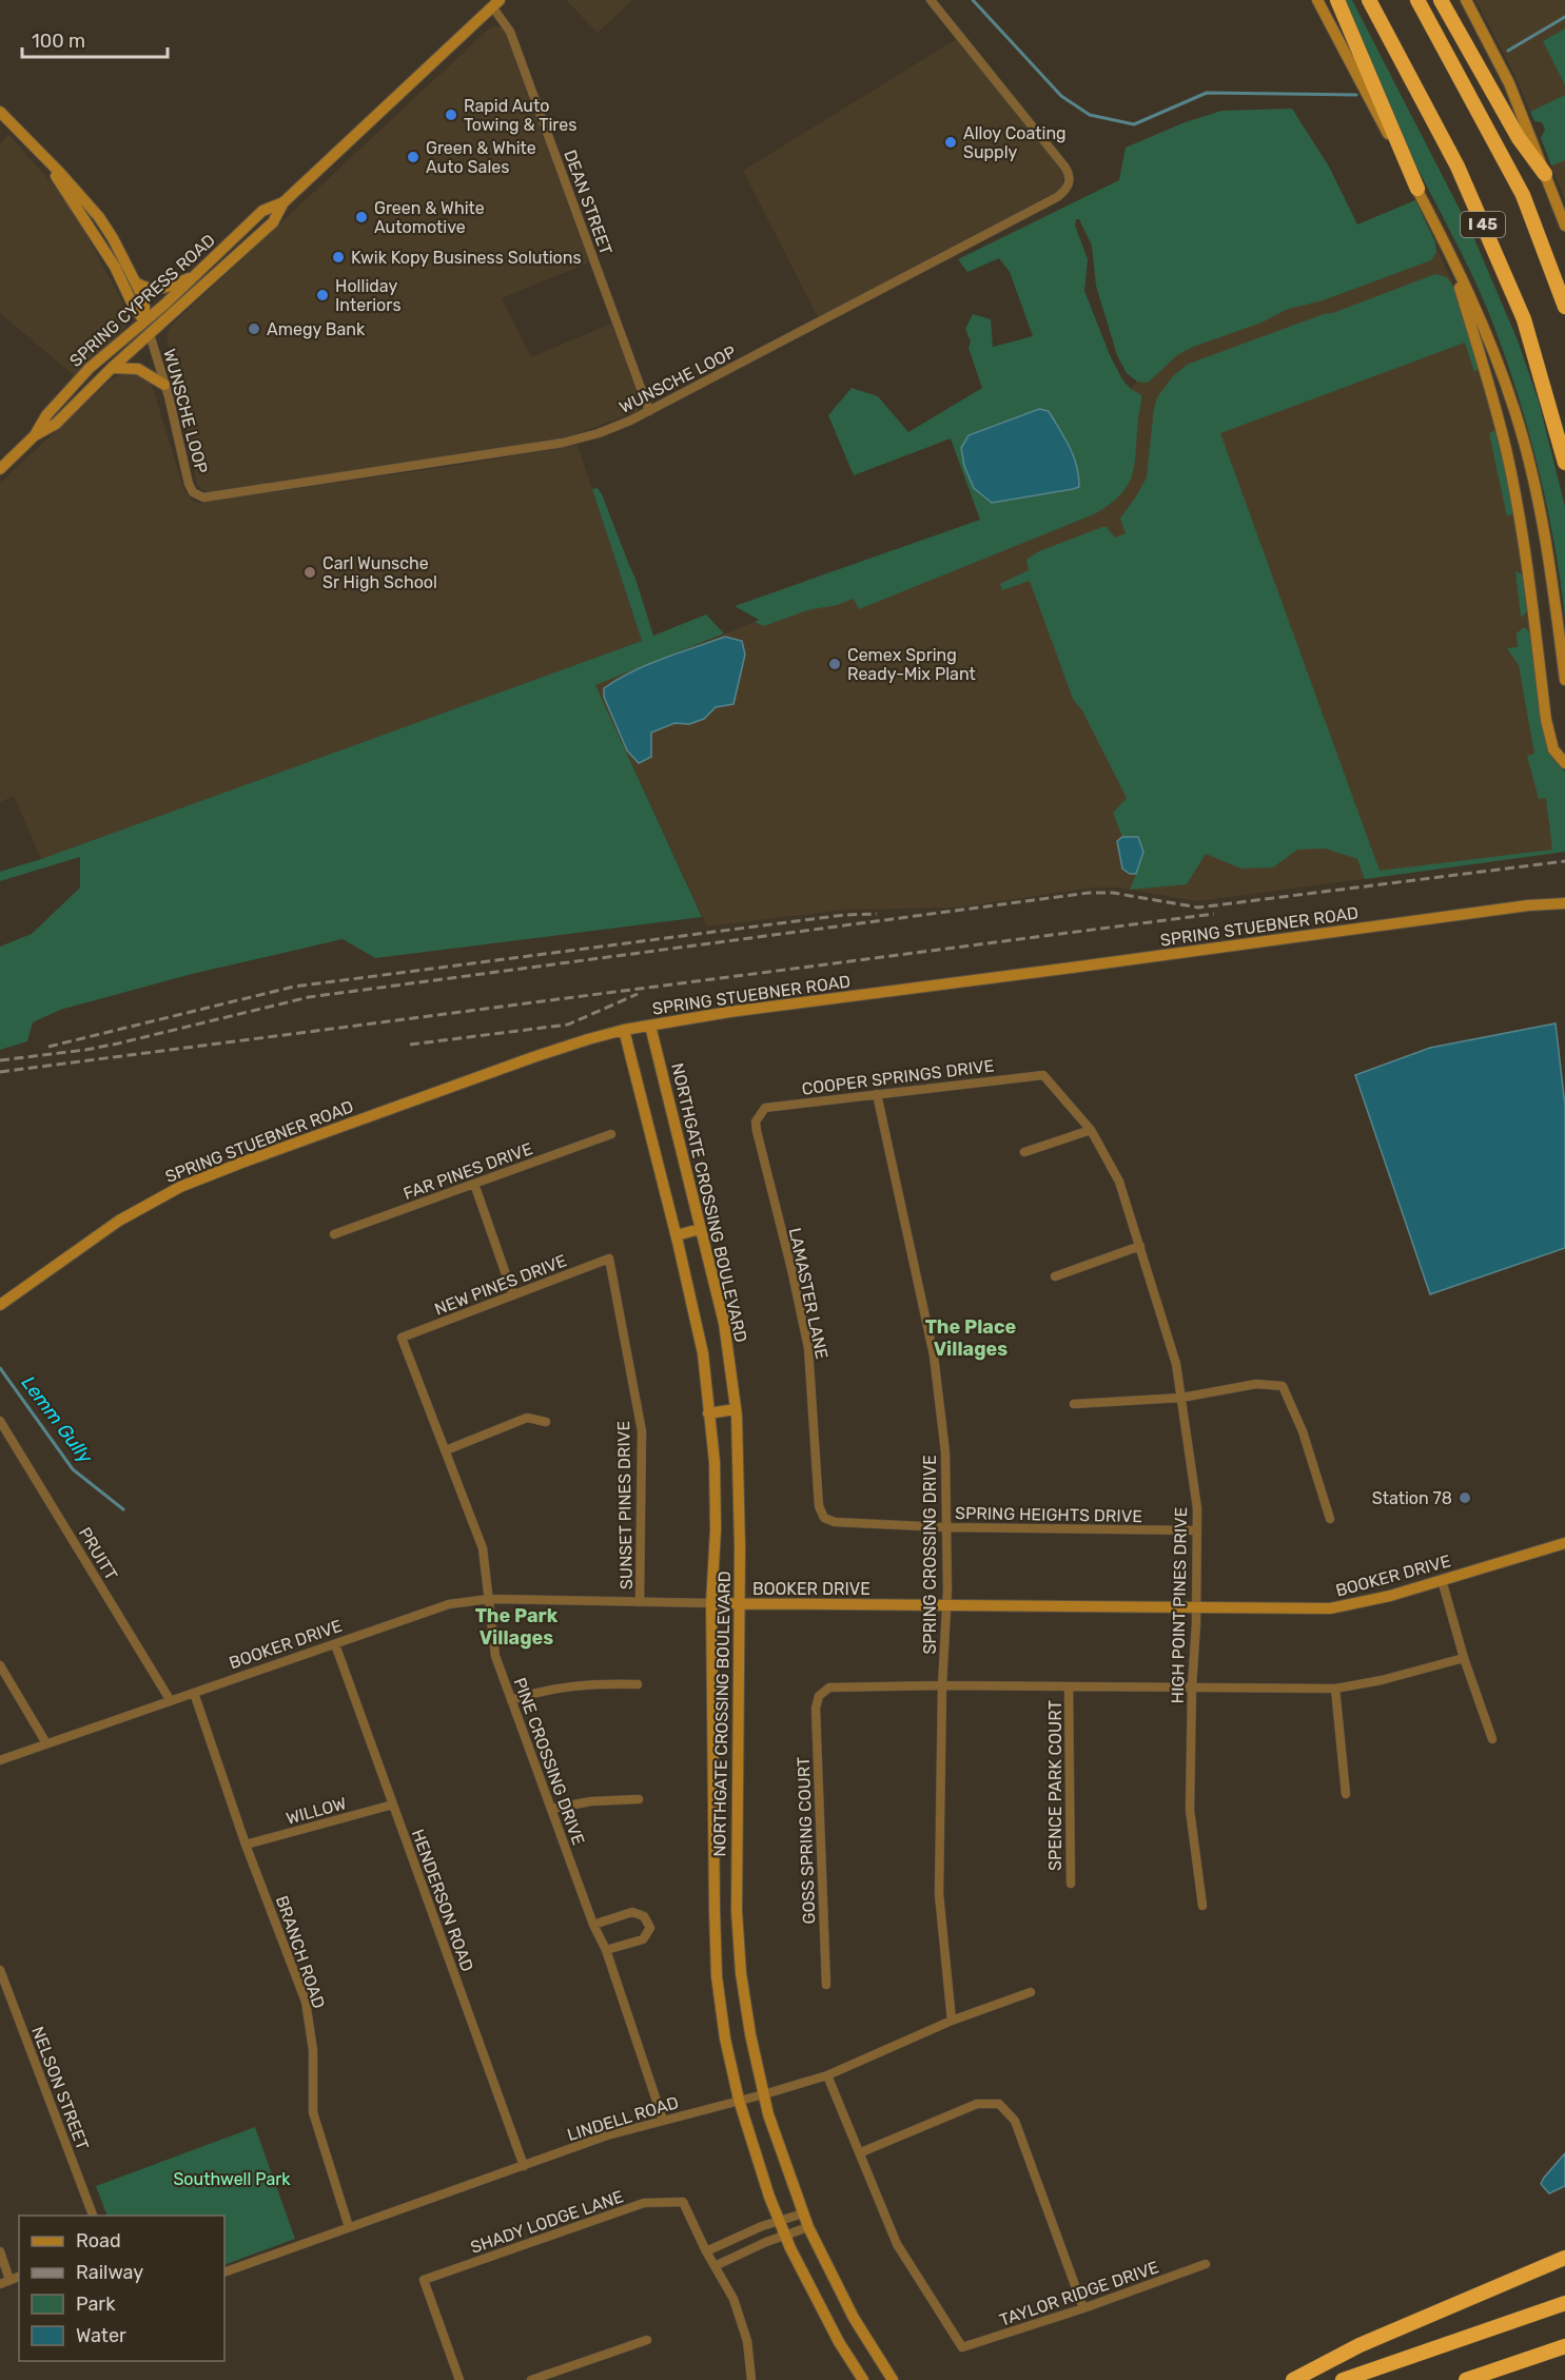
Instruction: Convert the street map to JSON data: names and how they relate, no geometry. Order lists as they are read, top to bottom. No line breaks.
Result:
{"streets":{"highway":["I 45"],"main road":["SPRING CYPRESS ROAD","SPRING STUEBNER ROAD","NORTHGATE CROSSING BOULEVARD","BOOKER DRIVE"],"street":["DEAN STREET","WUNSCHE LOOP","COOPER SPRINGS DRIVE","FAR PINES DRIVE","NEW PINES DRIVE","LAMASTER LANE","SUNSET PINES DRIVE","SPRING HEIGHTS DRIVE","PRUITT","SPRING CROSSING DRIVE","HIGH POINT PINES DRIVE","PINE CROSSING DRIVE","SPENCE PARK COURT","WILLOW","GOSS SPRING COURT","HENDERSON ROAD","BRANCH ROAD","NELSON STREET","LINDELL ROAD","SHADY LODGE LANE","TAYLOR RIDGE DRIVE"]},"crossings":[["DEAN STREET","SPRING CYPRESS ROAD"],["DEAN STREET","WUNSCHE LOOP"],["SPRING CYPRESS ROAD","WUNSCHE LOOP"],["SPRING STUEBNER ROAD","NORTHGATE CROSSING BOULEVARD"],["COOPER SPRINGS DRIVE","LAMASTER LANE"],["COOPER SPRINGS DRIVE","SPRING CROSSING DRIVE"],["COOPER SPRINGS DRIVE","HIGH POINT PINES DRIVE"],["NORTHGATE CROSSING BOULEVARD","BOOKER DRIVE"],["NORTHGATE CROSSING BOULEVARD","LINDELL ROAD"],["NEW PINES DRIVE","SUNSET PINES DRIVE"],["NEW PINES DRIVE","PINE CROSSING DRIVE"],["LAMASTER LANE","SPRING HEIGHTS DRIVE"],["SUNSET PINES DRIVE","BOOKER DRIVE"],["SPRING HEIGHTS DRIVE","SPRING CROSSING DRIVE"],["SPRING HEIGHTS DRIVE","HIGH POINT PINES DRIVE"],["PRUITT","BOOKER DRIVE"],["SPRING CROSSING DRIVE","BOOKER DRIVE"],["SPRING CROSSING DRIVE","GOSS SPRING COURT"],["SPRING CROSSING DRIVE","LINDELL ROAD"],["BOOKER DRIVE","HIGH POINT PINES DRIVE"],["BOOKER DRIVE","PINE CROSSING DRIVE"],["BOOKER DRIVE","HENDERSON ROAD"],["BOOKER DRIVE","BRANCH ROAD"],["PINE CROSSING DRIVE","LINDELL ROAD"],["WILLOW","HENDERSON ROAD"],["WILLOW","BRANCH ROAD"],["HENDERSON ROAD","LINDELL ROAD"],["BRANCH ROAD","LINDELL ROAD"]],"districts":["The Place Villages","The Park Villages"],"water":["Lemm Gully"],"parks":["Southwell Park"],"places":["Rapid Auto Towing & Tires","Alloy Coating Supply","Green & White Auto Sales","Green & White Automotive","Kwik Kopy Business Solutions","Holliday Interiors","Amegy Bank","Carl Wunsche Sr High School","Cemex Spring Ready-Mix Plant","Station 78"],"legend":["Road","Railway","Park","Water"],"scale_bar":"100 m"}
